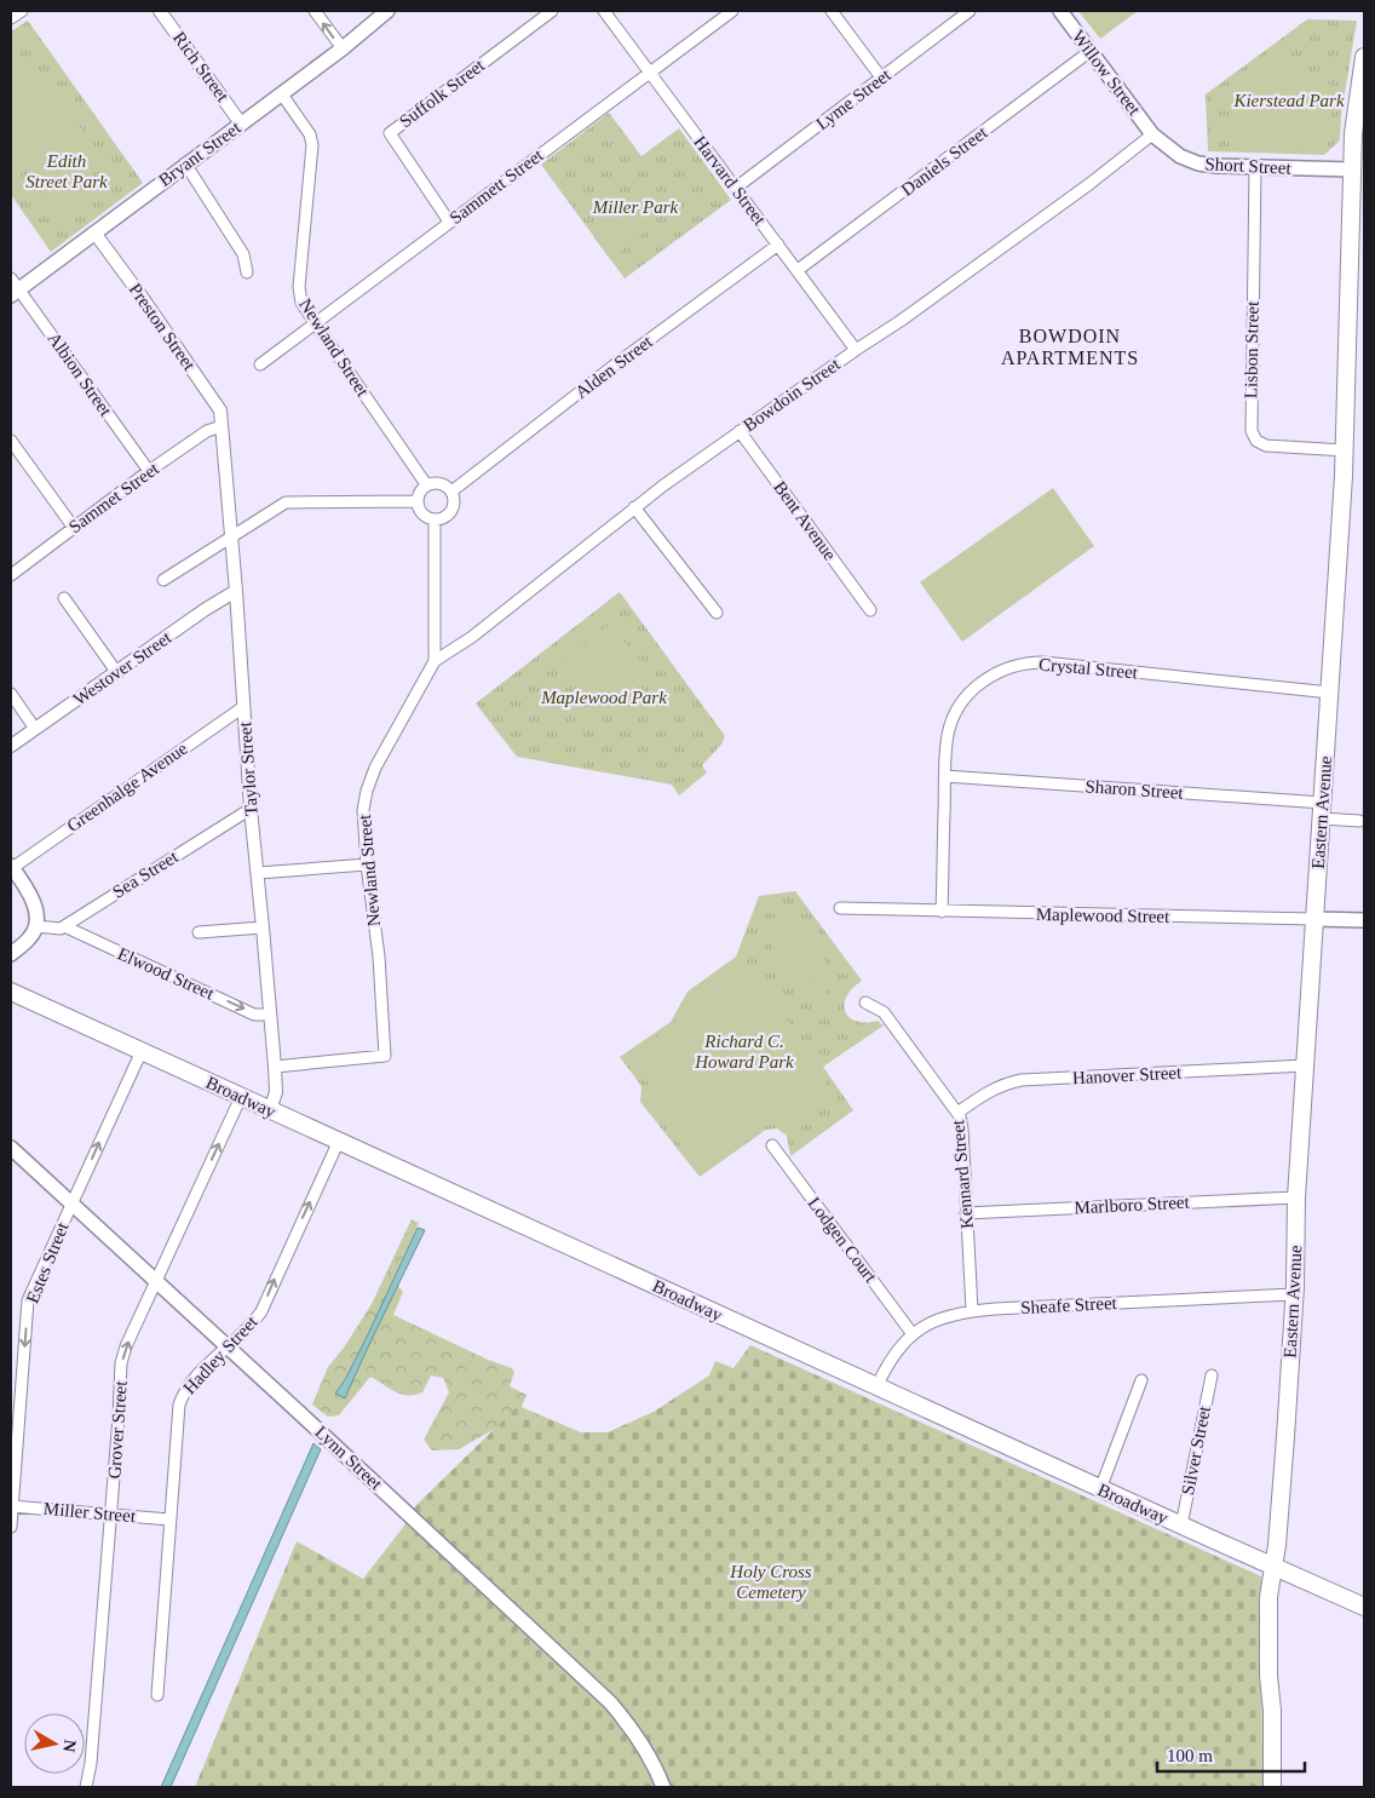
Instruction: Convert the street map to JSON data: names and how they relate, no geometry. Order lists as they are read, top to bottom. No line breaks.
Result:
{"streets":{"main road":["Willow Street","Bryant Street","Short Street","Eastern Avenue","Maplewood Street","Broadway","Lynn Street"],"street":["Rich Street","Suffolk Street","Lyme Street","Daniels Street","Harvard Street","Sammett Street","Preston Street","Newland Street","Lisbon Street","Alden Street","Albion Street","Bowdoin Street","Sammet Street","Bent Avenue","Westover Street","Crystal Street","Taylor Street","Greenhalge Avenue","Sharon Street","Sea Street","Elwood Street","Hanover Street","Kennard Street","Marlboro Street","Lodgen Court","Estes Street","Sheafe Street","Hadley Street","Grover Street","Silver Street","Miller Street"]},"crossings":[["Rich Street","Bryant Street"],["Willow Street","Daniels Street"],["Willow Street","Short Street"],["Willow Street","Bowdoin Street"],["Suffolk Street","Sammett Street"],["Lyme Street","Harvard Street"],["Bryant Street","Preston Street"],["Bryant Street","Newland Street"],["Bryant Street","Albion Street"],["Daniels Street","Harvard Street"],["Short Street","Lisbon Street"],["Short Street","Bowdoin Street"],["Short Street","Eastern Avenue"],["Harvard Street","Sammett Street"],["Harvard Street","Alden Street"],["Harvard Street","Bowdoin Street"],["Sammett Street","Newland Street"],["Preston Street","Sammet Street"],["Preston Street","Taylor Street"],["Newland Street","Alden Street"],["Newland Street","Bowdoin Street"],["Newland Street","Taylor Street"],["Lisbon Street","Eastern Avenue"],["Albion Street","Sammet Street"],["Bowdoin Street","Bent Avenue"],["Sammet Street","Taylor Street"],["Westover Street","Taylor Street"],["Crystal Street","Sharon Street"],["Crystal Street","Eastern Avenue"],["Crystal Street","Maplewood Street"],["Taylor Street","Greenhalge Avenue"],["Taylor Street","Sea Street"],["Taylor Street","Elwood Street"],["Taylor Street","Broadway"],["Sharon Street","Eastern Avenue"],["Eastern Avenue","Maplewood Street"],["Eastern Avenue","Hanover Street"],["Eastern Avenue","Broadway"],["Eastern Avenue","Marlboro Street"],["Eastern Avenue","Sheafe Street"],["Sea Street","Elwood Street"],["Hanover Street","Kennard Street"],["Broadway","Estes Street"],["Broadway","Sheafe Street"],["Broadway","Hadley Street"],["Broadway","Grover Street"],["Broadway","Silver Street"],["Kennard Street","Marlboro Street"],["Kennard Street","Sheafe Street"],["Lodgen Court","Sheafe Street"],["Estes Street","Lynn Street"],["Estes Street","Miller Street"],["Hadley Street","Lynn Street"],["Hadley Street","Miller Street"],["Grover Street","Lynn Street"],["Grover Street","Miller Street"]],"one_way":["Elwood Street","Hadley Street","Grover Street"],"districts":["BOWDOIN APARTMENTS"],"parks":["Kierstead Park","Edith Street Park","Miller Park","Maplewood Park","Richard C. Howard Park","Holy Cross Cemetery"],"scale_bar":"100 m","north":"right"}
